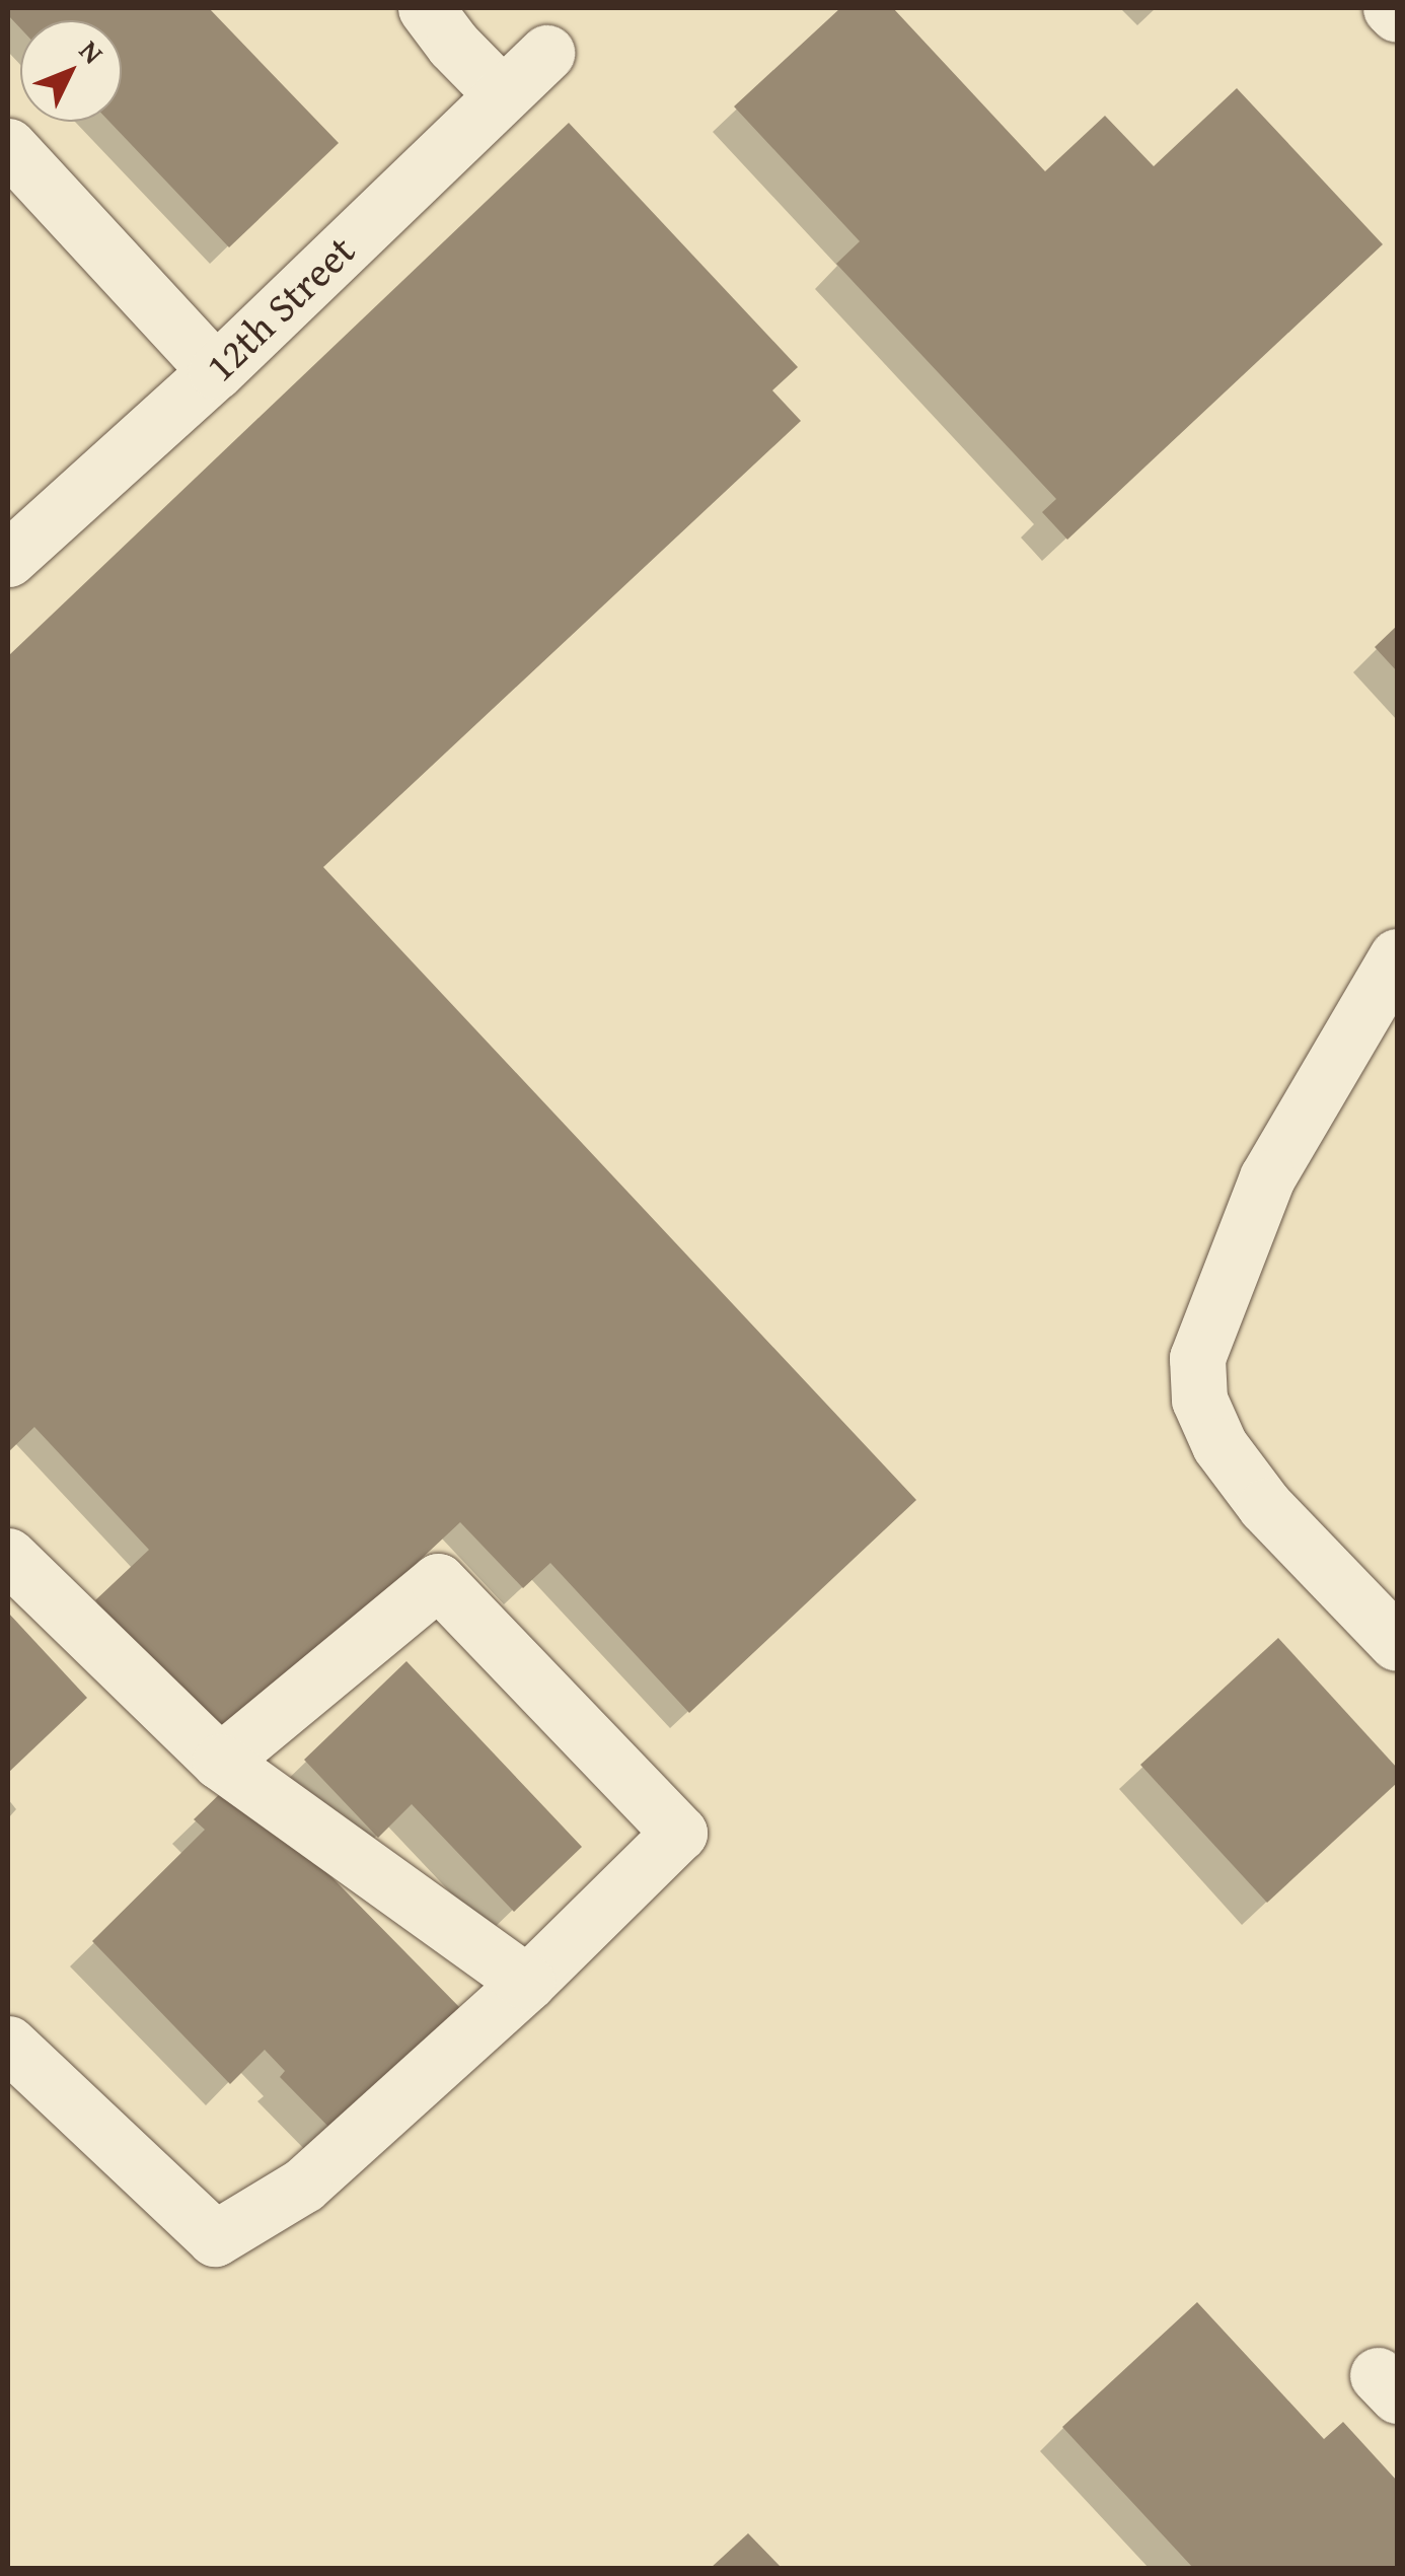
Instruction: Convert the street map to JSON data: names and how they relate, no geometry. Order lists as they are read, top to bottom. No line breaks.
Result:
{"streets":{"street":["12th Street"]},"north":"top right"}
